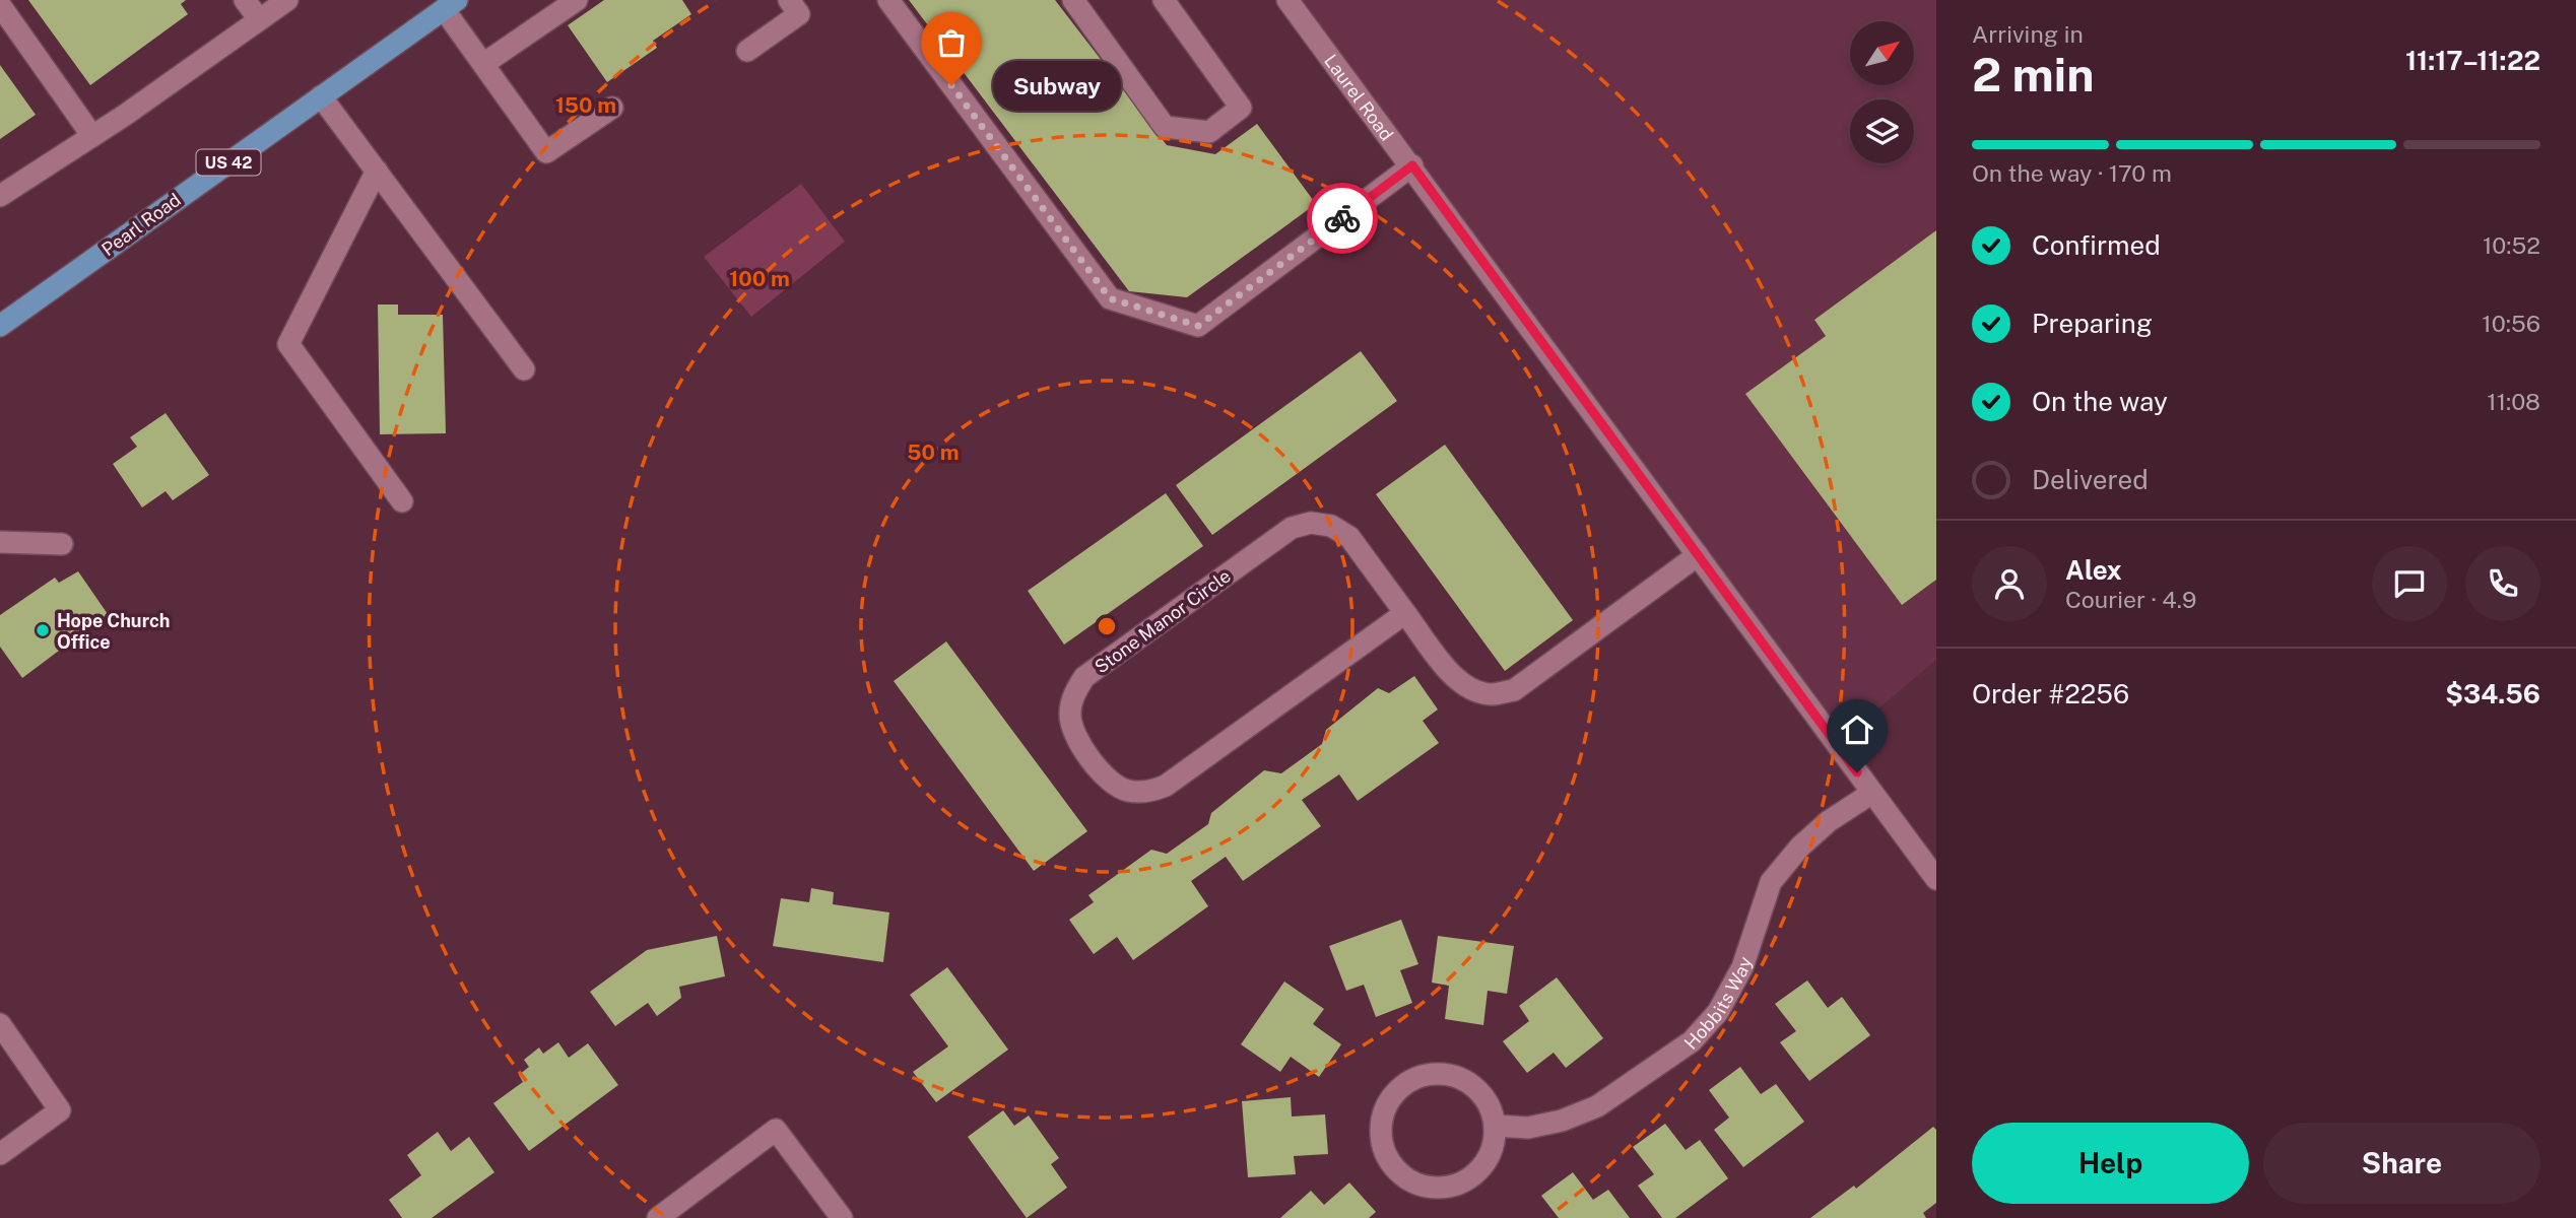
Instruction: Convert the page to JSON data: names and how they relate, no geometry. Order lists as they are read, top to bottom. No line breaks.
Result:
{"streets":{"main road":["US 42","Pearl Road"],"street":["Laurel Road","Stone Manor Circle","Hobbits Way"]},"crossings":[["Laurel Road","Stone Manor Circle"],["Laurel Road","Hobbits Way"]],"places":["Subway","Hope Church Office"],"north":"top right","page":{"heading":["2 min","Arriving in","11:17–11:22"],"panel":["Alex","Courier · 4.9","Order #2256","$34.56"],"bubble":"Subway","bar":"On the way · 170 m","list":[["Confirmed","10:52"],["Preparing","10:56"],["On the way","11:08"],"Delivered"],"buttons":["Help","Share"]},"rings":["150 m","100 m","50 m"]}
